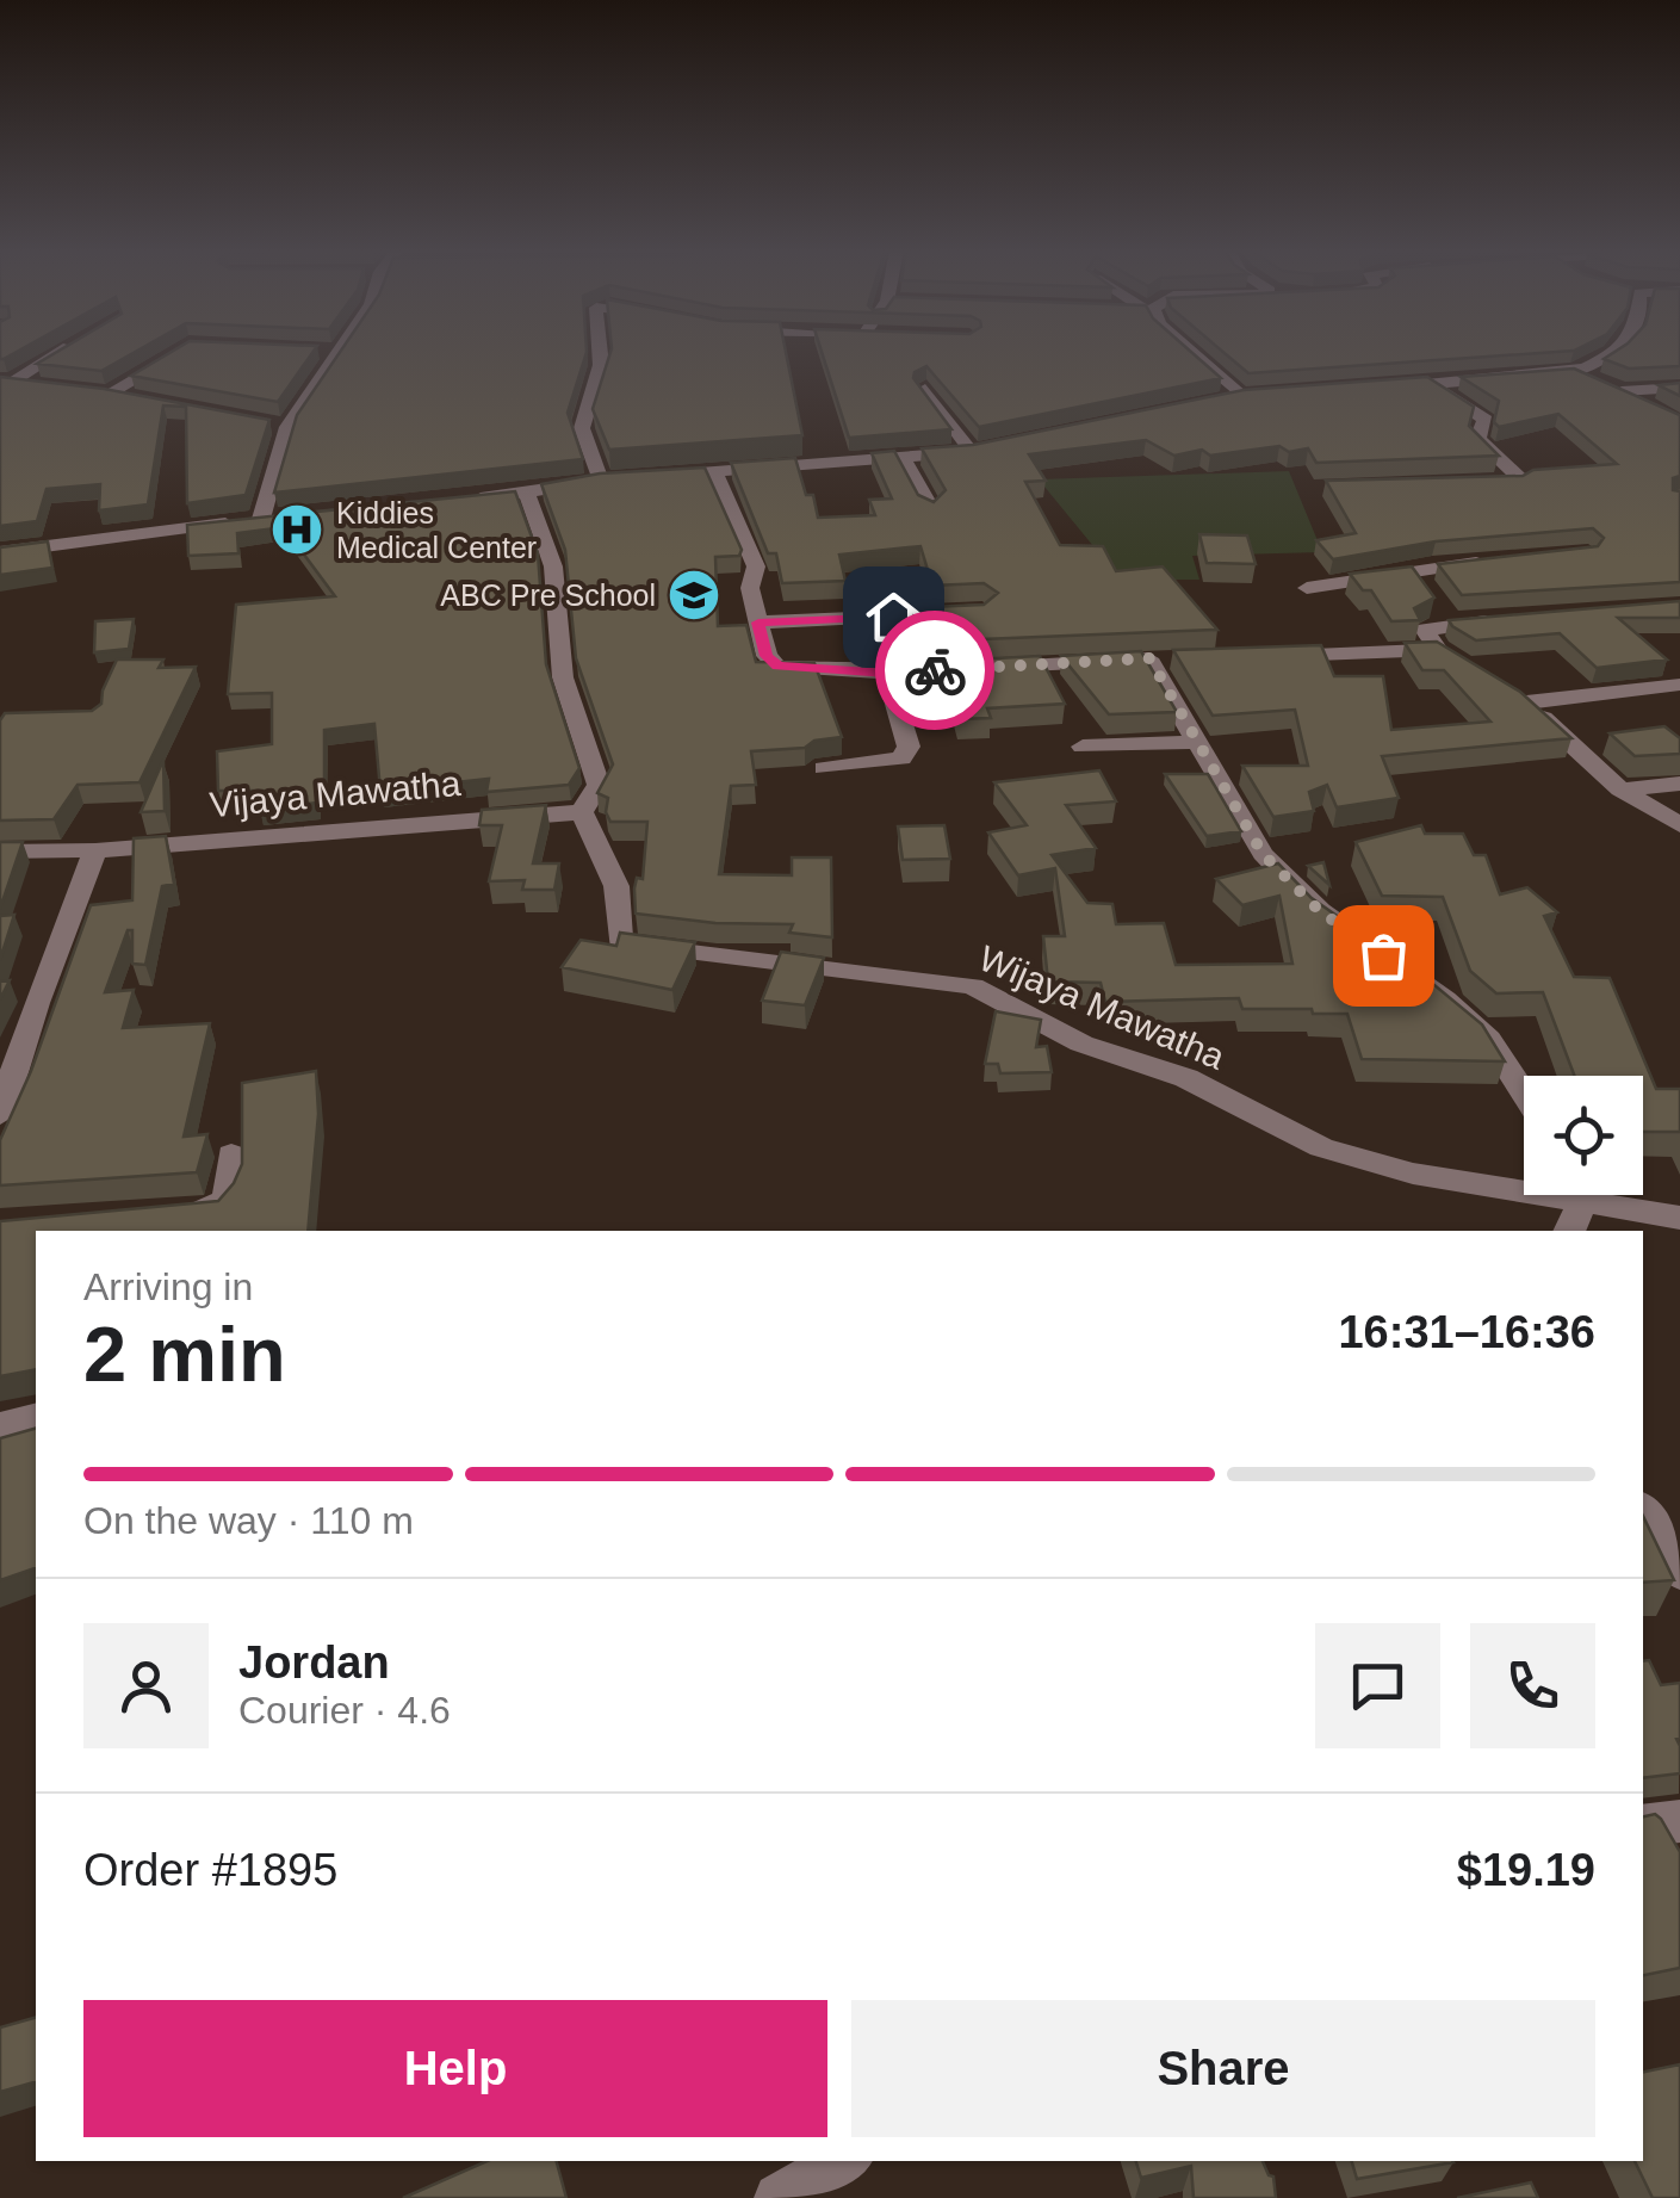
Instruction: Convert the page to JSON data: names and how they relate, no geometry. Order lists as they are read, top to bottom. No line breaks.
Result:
{"streets":{"street":["Vijaya Mawatha","Wijaya Mawatha"]},"crossings":[["Vijaya Mawatha","Wijaya Mawatha"]],"places":{"hospital":["Kiddies Medical Center"],"school or university":["ABC Pre School"]},"page":{"heading":["2 min","Arriving in","16:31–16:36"],"panel":["Jordan","Courier · 4.6","Order #1895","$19.19"],"bar":"On the way · 110 m","buttons":["Help","Share"]}}
